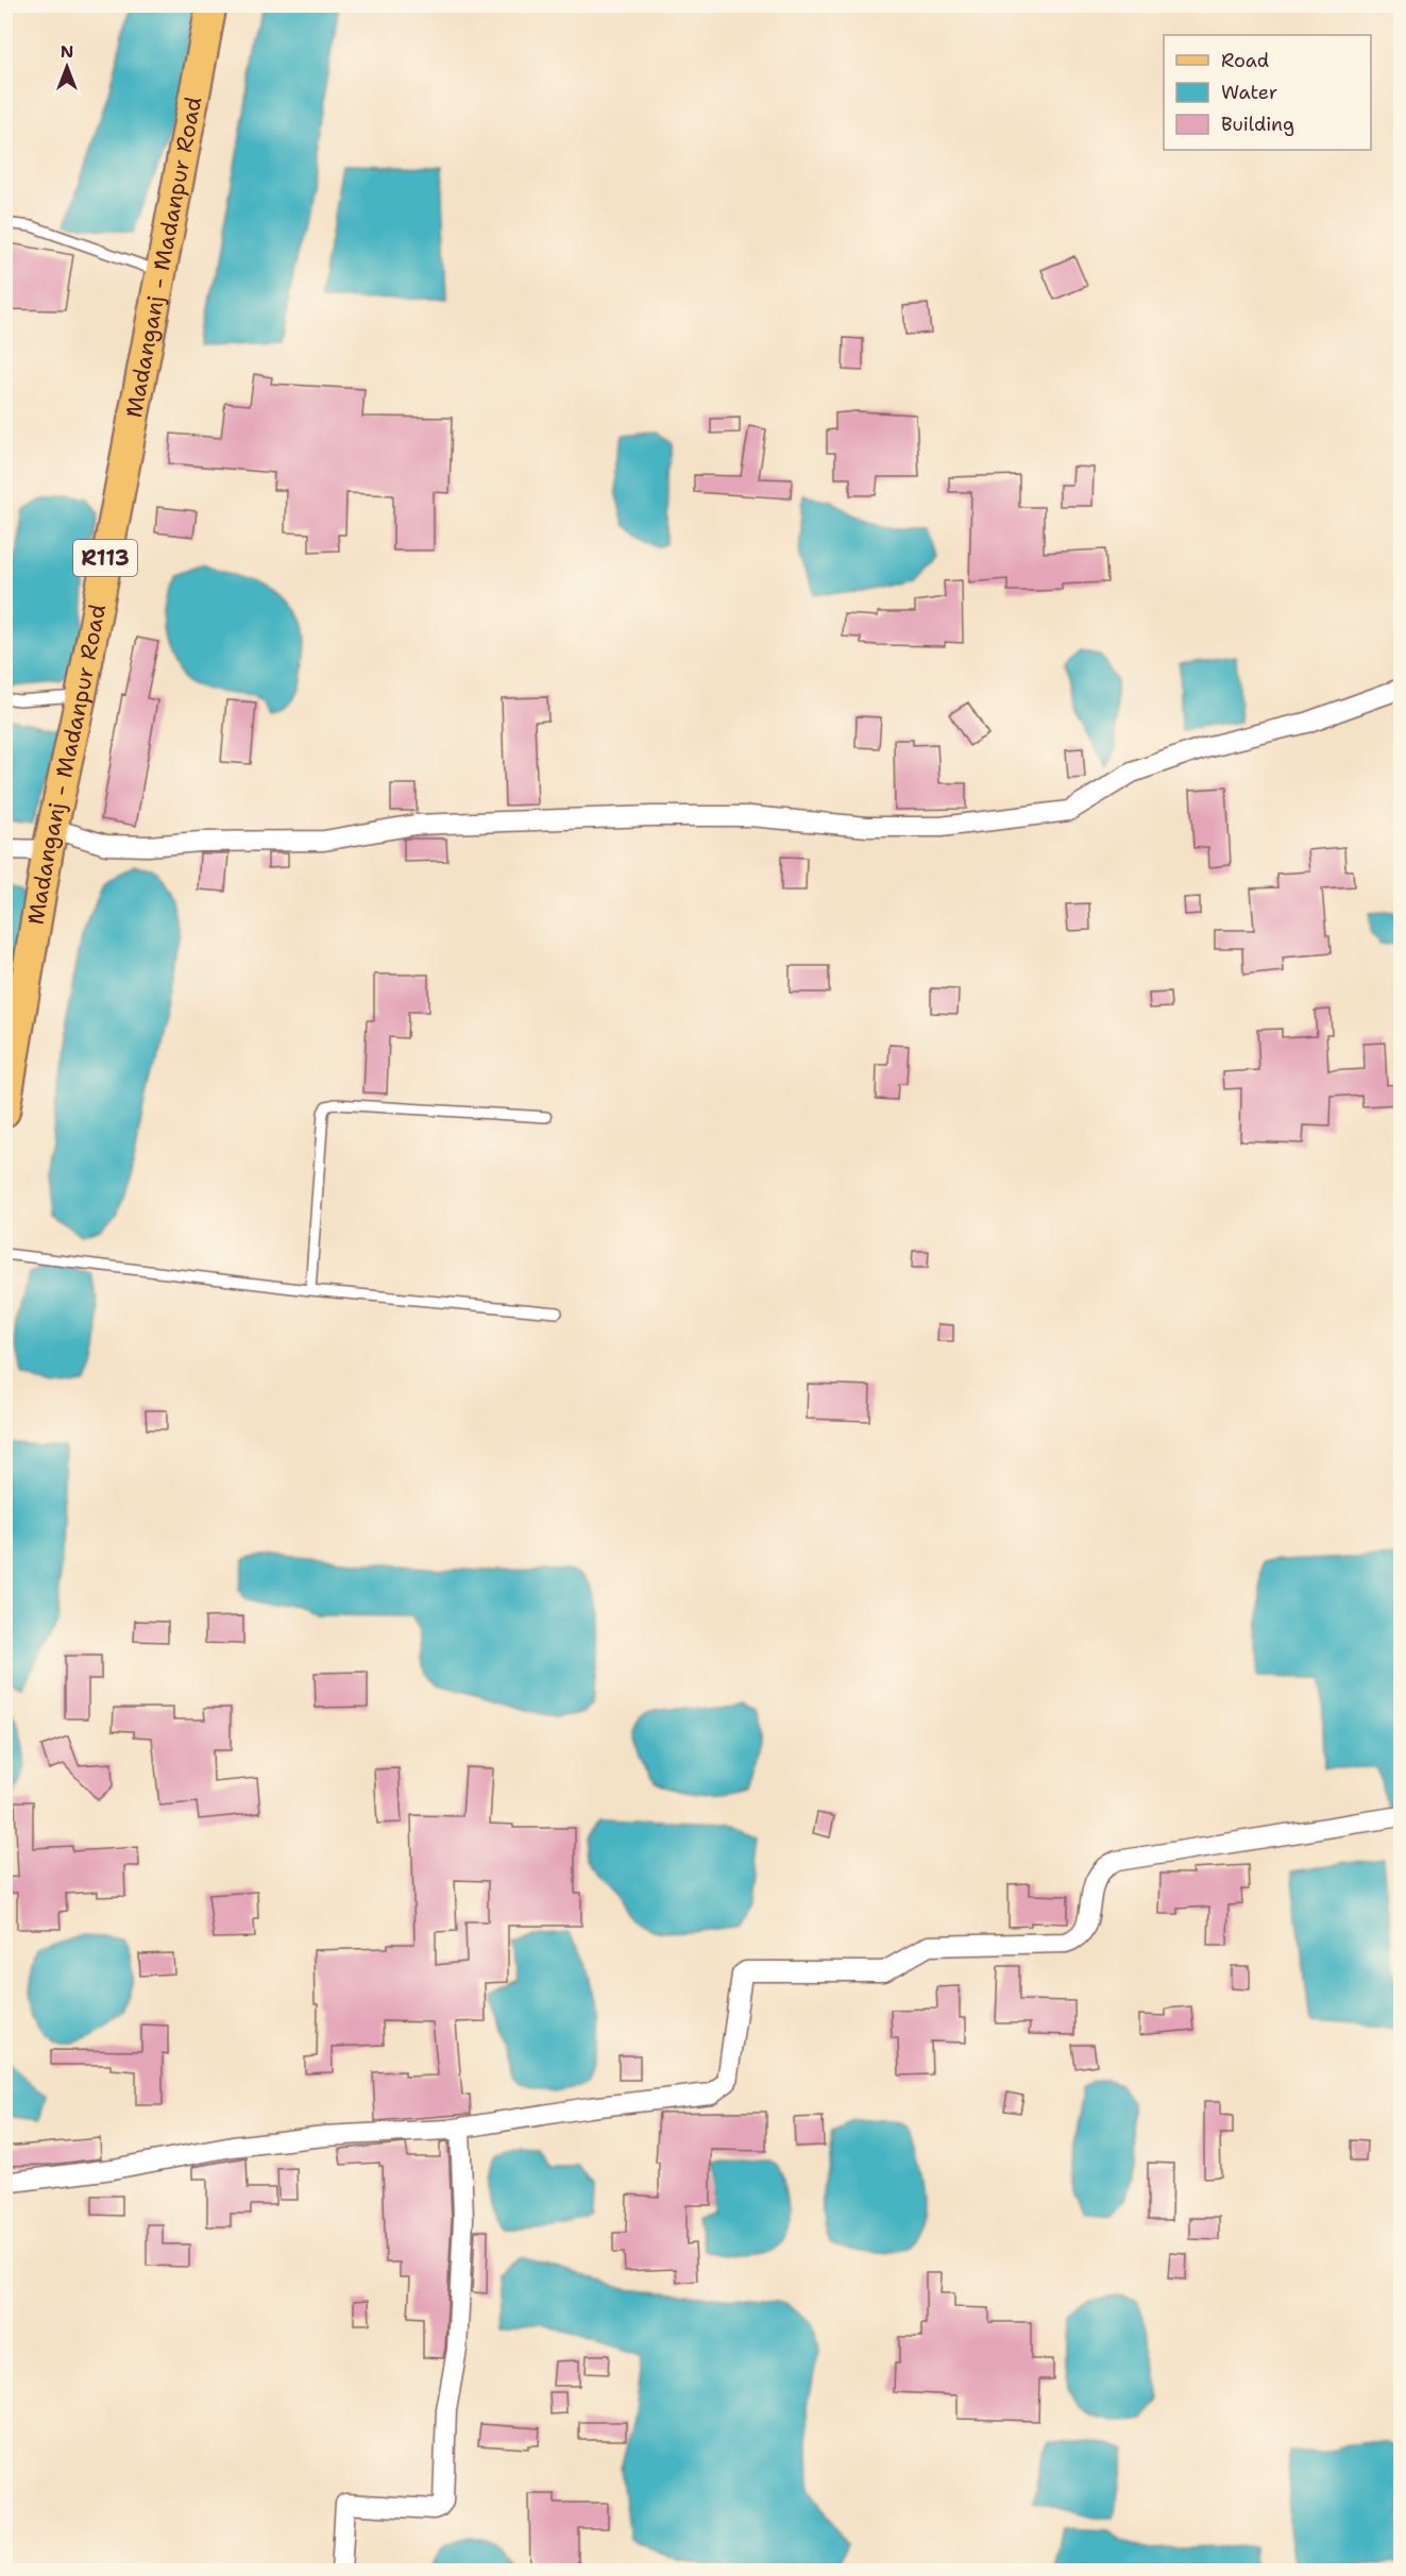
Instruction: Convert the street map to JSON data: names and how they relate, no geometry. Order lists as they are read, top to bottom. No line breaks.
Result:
{"streets":{"main road":["Madanganj - Madanpur Road","R113"]},"legend":["Road","Water","Building"],"north":"top"}
